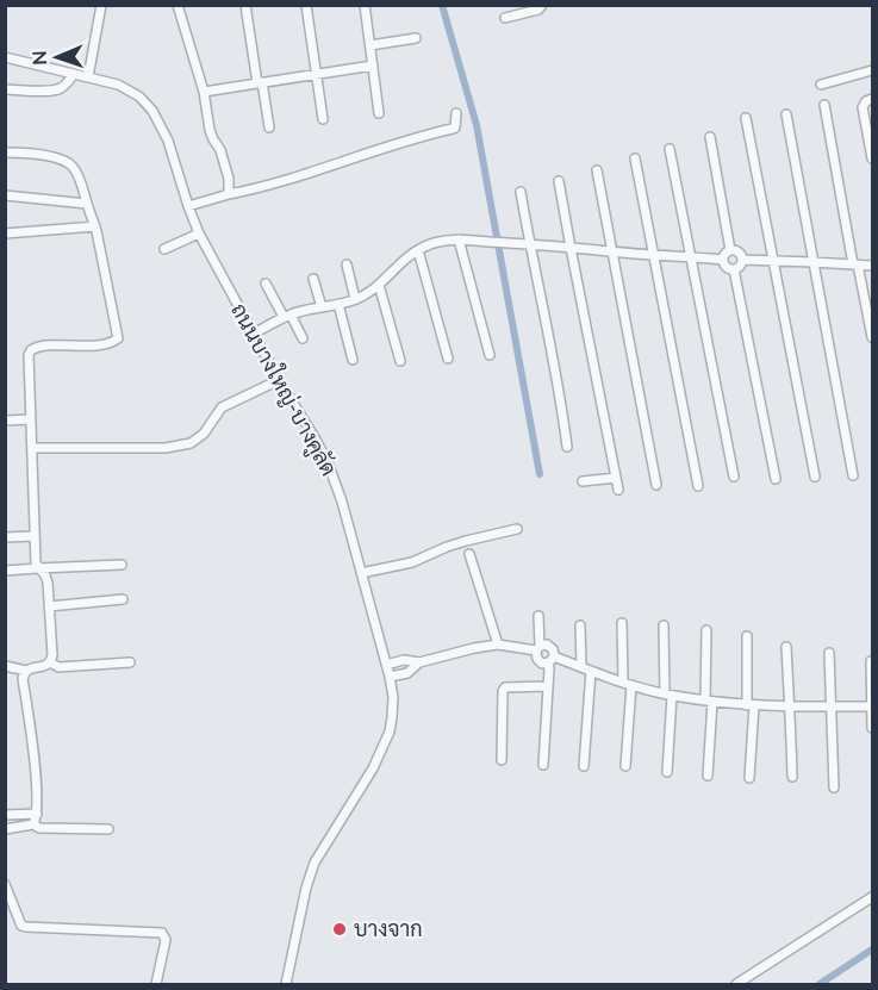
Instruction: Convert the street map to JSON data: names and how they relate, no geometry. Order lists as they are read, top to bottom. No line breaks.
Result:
{"streets":{"street":["ถนนบางใหญ่-บางคูลัด"]},"places":["บางจาก"],"north":"left"}
